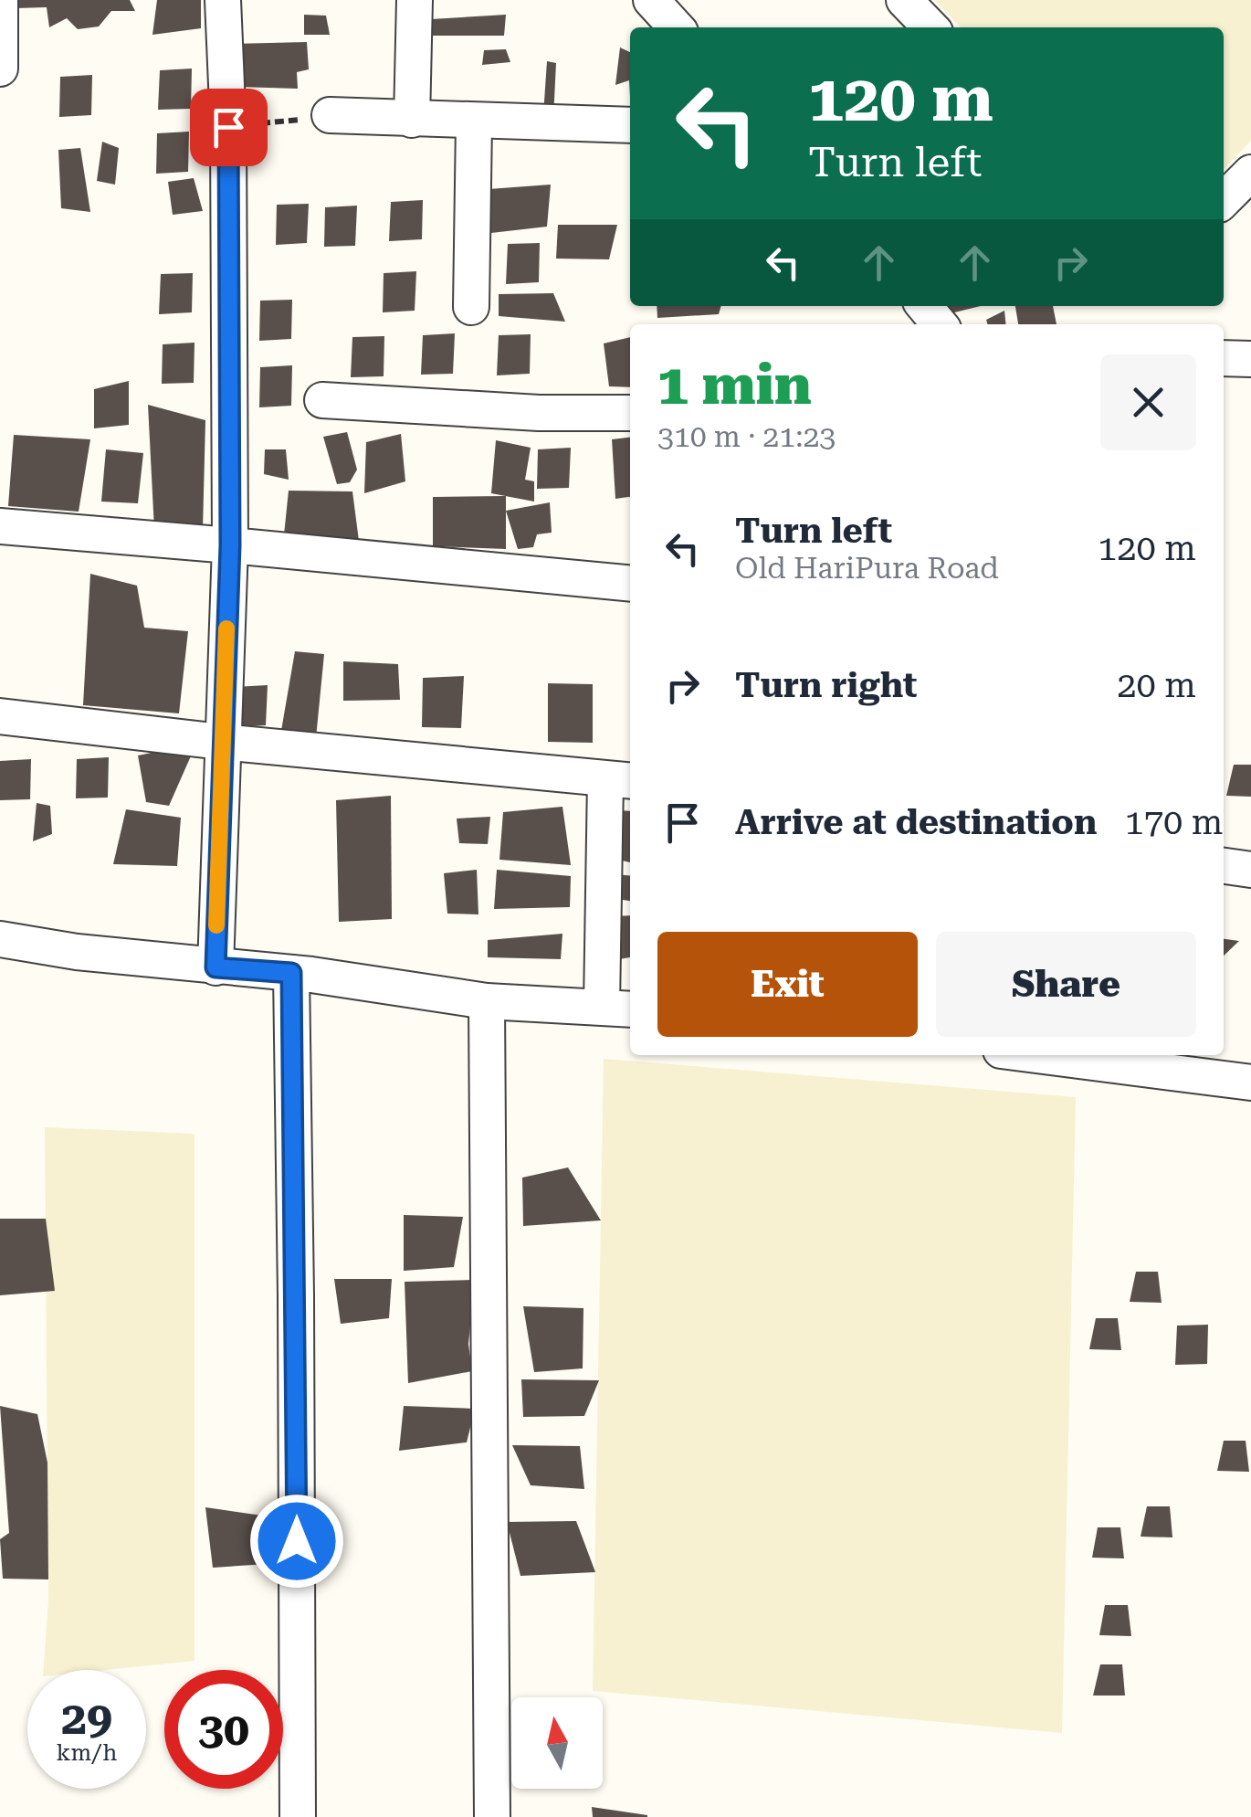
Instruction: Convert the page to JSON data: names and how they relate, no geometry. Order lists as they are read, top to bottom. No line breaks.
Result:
{"north":"top","page":{"turn":["120 m","Turn left"],"heading":["1 min","310 m · 21:23"],"list":[{"name":"Turn left","note":"Old HariPura Road","value":"120 m"},{"name":"Turn right","value":"20 m"},{"name":"Arrive at destination","value":"170 m"}],"buttons":["Exit","Share"],"speed":"29 km/h","limit":"30"}}
